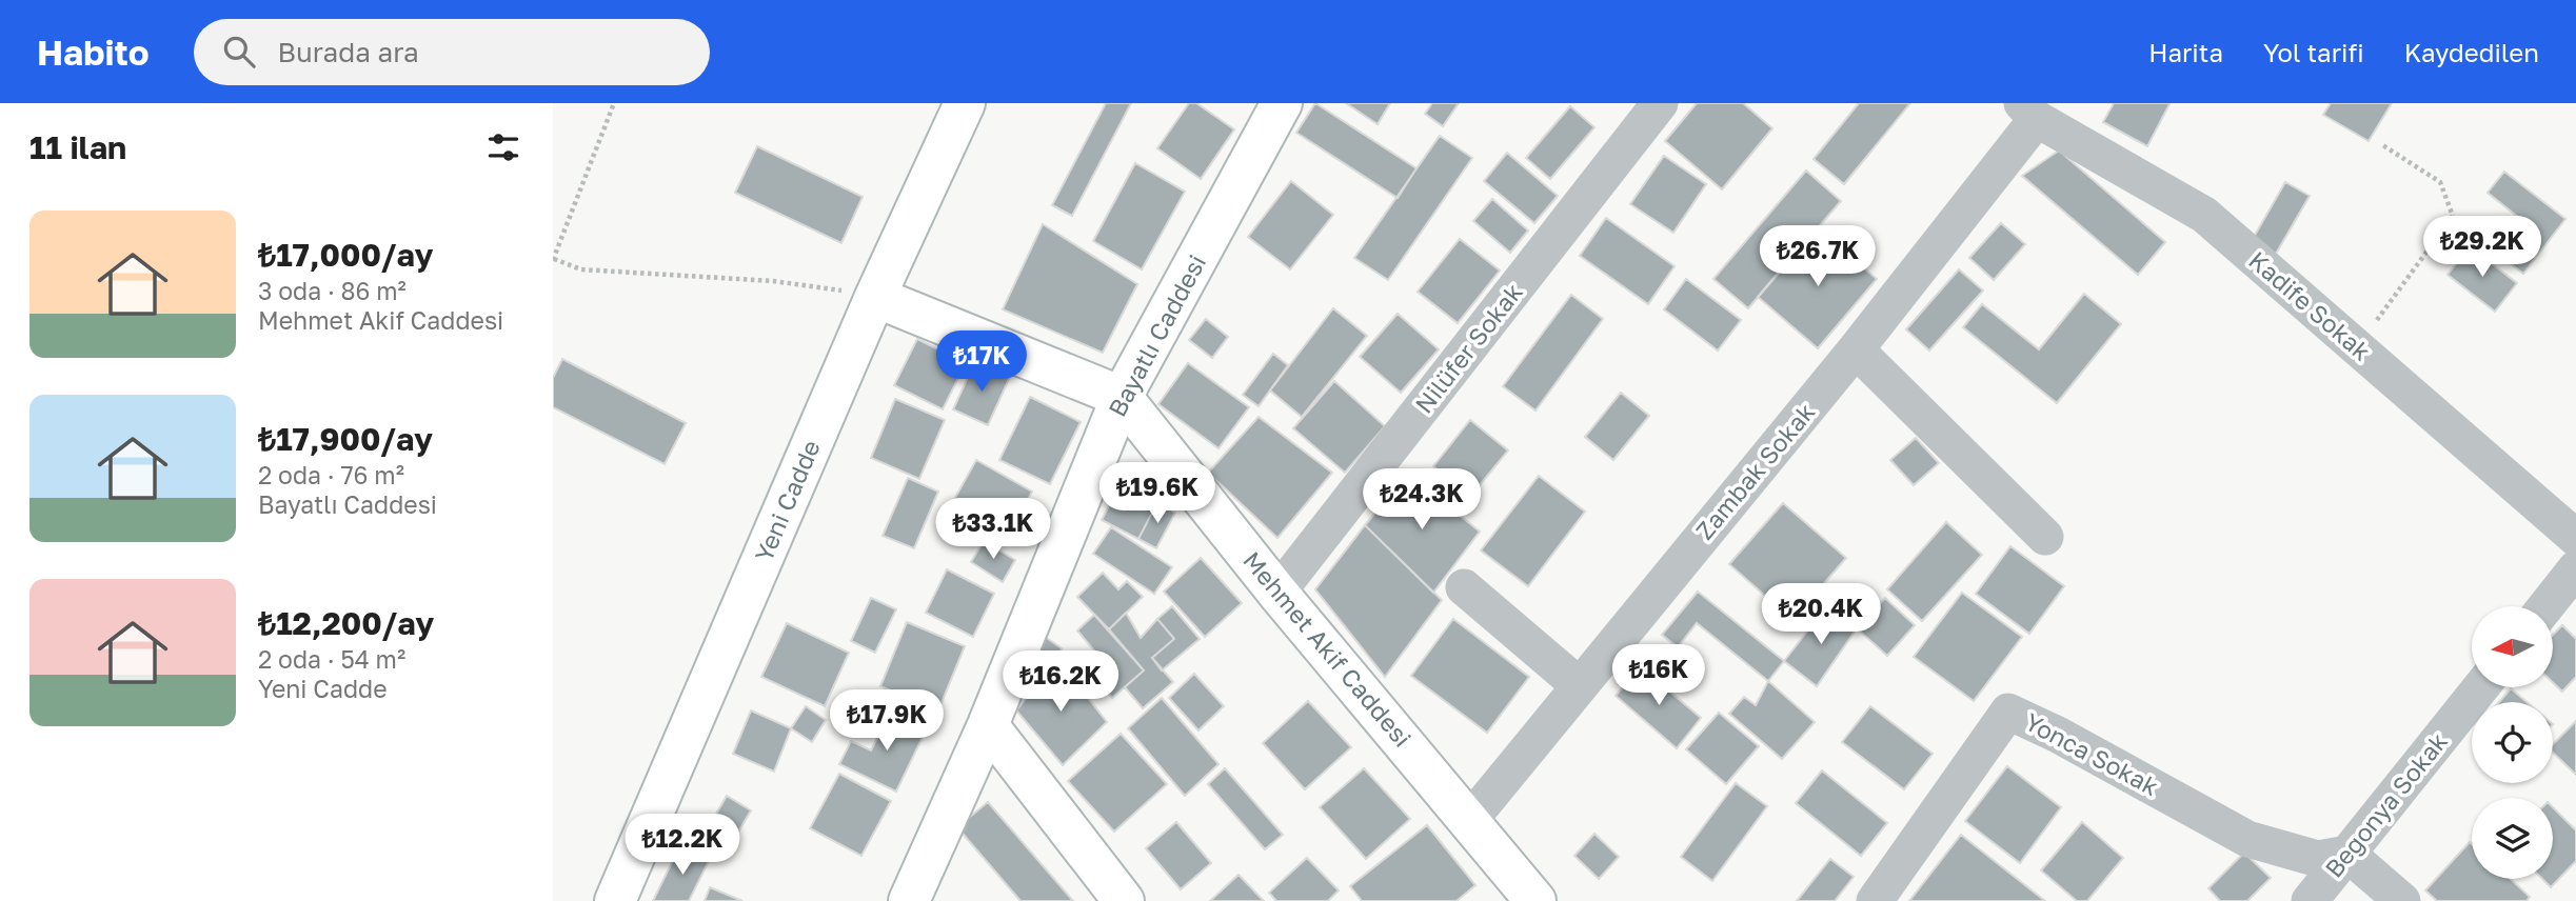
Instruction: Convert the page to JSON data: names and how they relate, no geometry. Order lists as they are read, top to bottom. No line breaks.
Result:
{"streets":{"street":["Kadife Sokak","Bayatlı Caddesi","Nilüfer Sokak","Zambak Sokak","Yeni Cadde","Mehmet Akif Caddesi","Yonca Sokak","Begonya Sokak"]},"crossings":[["Kadife Sokak","Zambak Sokak"],["Bayatlı Caddesi","Mehmet Akif Caddesi"],["Nilüfer Sokak","Mehmet Akif Caddesi"],["Zambak Sokak","Mehmet Akif Caddesi"],["Yeni Cadde","Mehmet Akif Caddesi"],["Yonca Sokak","Begonya Sokak"]],"north":"left","page":{"header":"Habito","search":"Burada ara","nav":["Harita","Yol tarifi","Kaydedilen"],"heading":"11 ilan","list":[{"name":"₺17,000/ay","note":"3 oda · 86 m² · Mehmet Akif Caddesi"},{"name":"₺17,900/ay","note":"2 oda · 76 m² · Bayatlı Caddesi"},{"name":"₺12,200/ay","note":"2 oda · 54 m² · Yeni Cadde"}],"price":["₺29.2K","₺26.7K","₺17K","₺19.6K","₺24.3K","₺33.1K","₺20.4K","₺16K","₺16.2K","₺17.9K","₺12.2K"]}}
